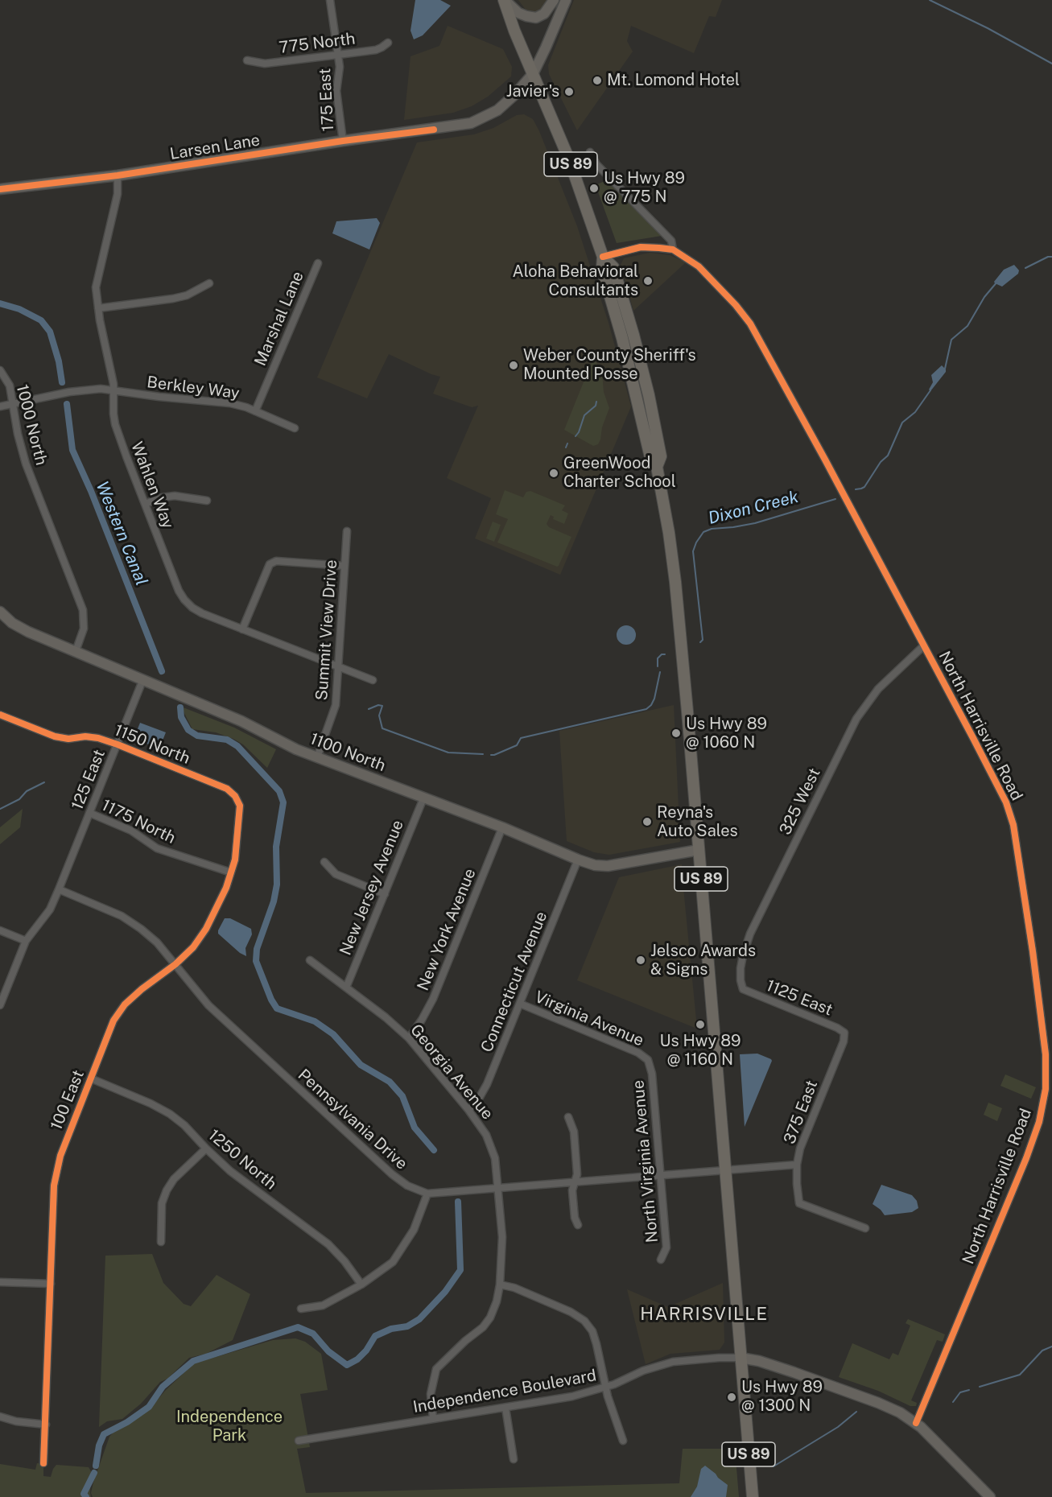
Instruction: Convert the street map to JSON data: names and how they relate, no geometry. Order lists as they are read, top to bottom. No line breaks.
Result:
{"streets":{"main road":["Larsen Lane","US 89","1100 North"],"street":["775 North","175 East","Marshal Lane","Berkley Way","1000 North","Wahlen Way","Summit View Drive","North Harrisville Road","1150 North","125 East","325 West","1175 North","New Jersey Avenue","New York Avenue","Connecticut Avenue","1125 East","Virginia Avenue","Georgia Avenue","100 East","375 East","Pennsylvania Drive","1250 North","North Virginia Avenue","Independence Boulevard"]},"crossings":[["775 North","175 East"],["175 East","Larsen Lane"],["Larsen Lane","US 89"],["Larsen Lane","Wahlen Way"],["US 89","North Harrisville Road"],["US 89","1100 North"],["US 89","Pennsylvania Drive"],["US 89","Independence Boulevard"],["Marshal Lane","Berkley Way"],["Berkley Way","1000 North"],["Berkley Way","Wahlen Way"],["1000 North","1100 North"],["Wahlen Way","Summit View Drive"],["Summit View Drive","1100 North"],["North Harrisville Road","325 West"],["1150 North","125 East"],["1150 North","100 East"],["1100 North","125 East"],["1100 North","New Jersey Avenue"],["1100 North","New York Avenue"],["1100 North","Connecticut Avenue"],["125 East","1175 North"],["125 East","Pennsylvania Drive"],["325 West","1125 East"],["1175 North","100 East"],["New Jersey Avenue","Georgia Avenue"],["New York Avenue","Georgia Avenue"],["Connecticut Avenue","Virginia Avenue"],["Connecticut Avenue","Georgia Avenue"],["1125 East","375 East"],["Virginia Avenue","North Virginia Avenue"],["Georgia Avenue","Pennsylvania Drive"],["Georgia Avenue","Independence Boulevard"],["100 East","Pennsylvania Drive"],["100 East","1250 North"],["Pennsylvania Drive","North Virginia Avenue"]],"districts":["HARRISVILLE"],"water":["Dixon Creek","Western Canal"],"parks":["Independence Park"],"places":["Mt. Lomond Hotel","Javier's","Us Hwy 89 @ 775 N","Aloha Behavioral Consultants","Weber County Sheriff's Mounted Posse","GreenWood Charter School","Us Hwy 89 @ 1060 N","Reyna's Auto Sales","Jelsco Awards & Signs","Us Hwy 89 @ 1160 N","Us Hwy 89 @ 1300 N"]}
